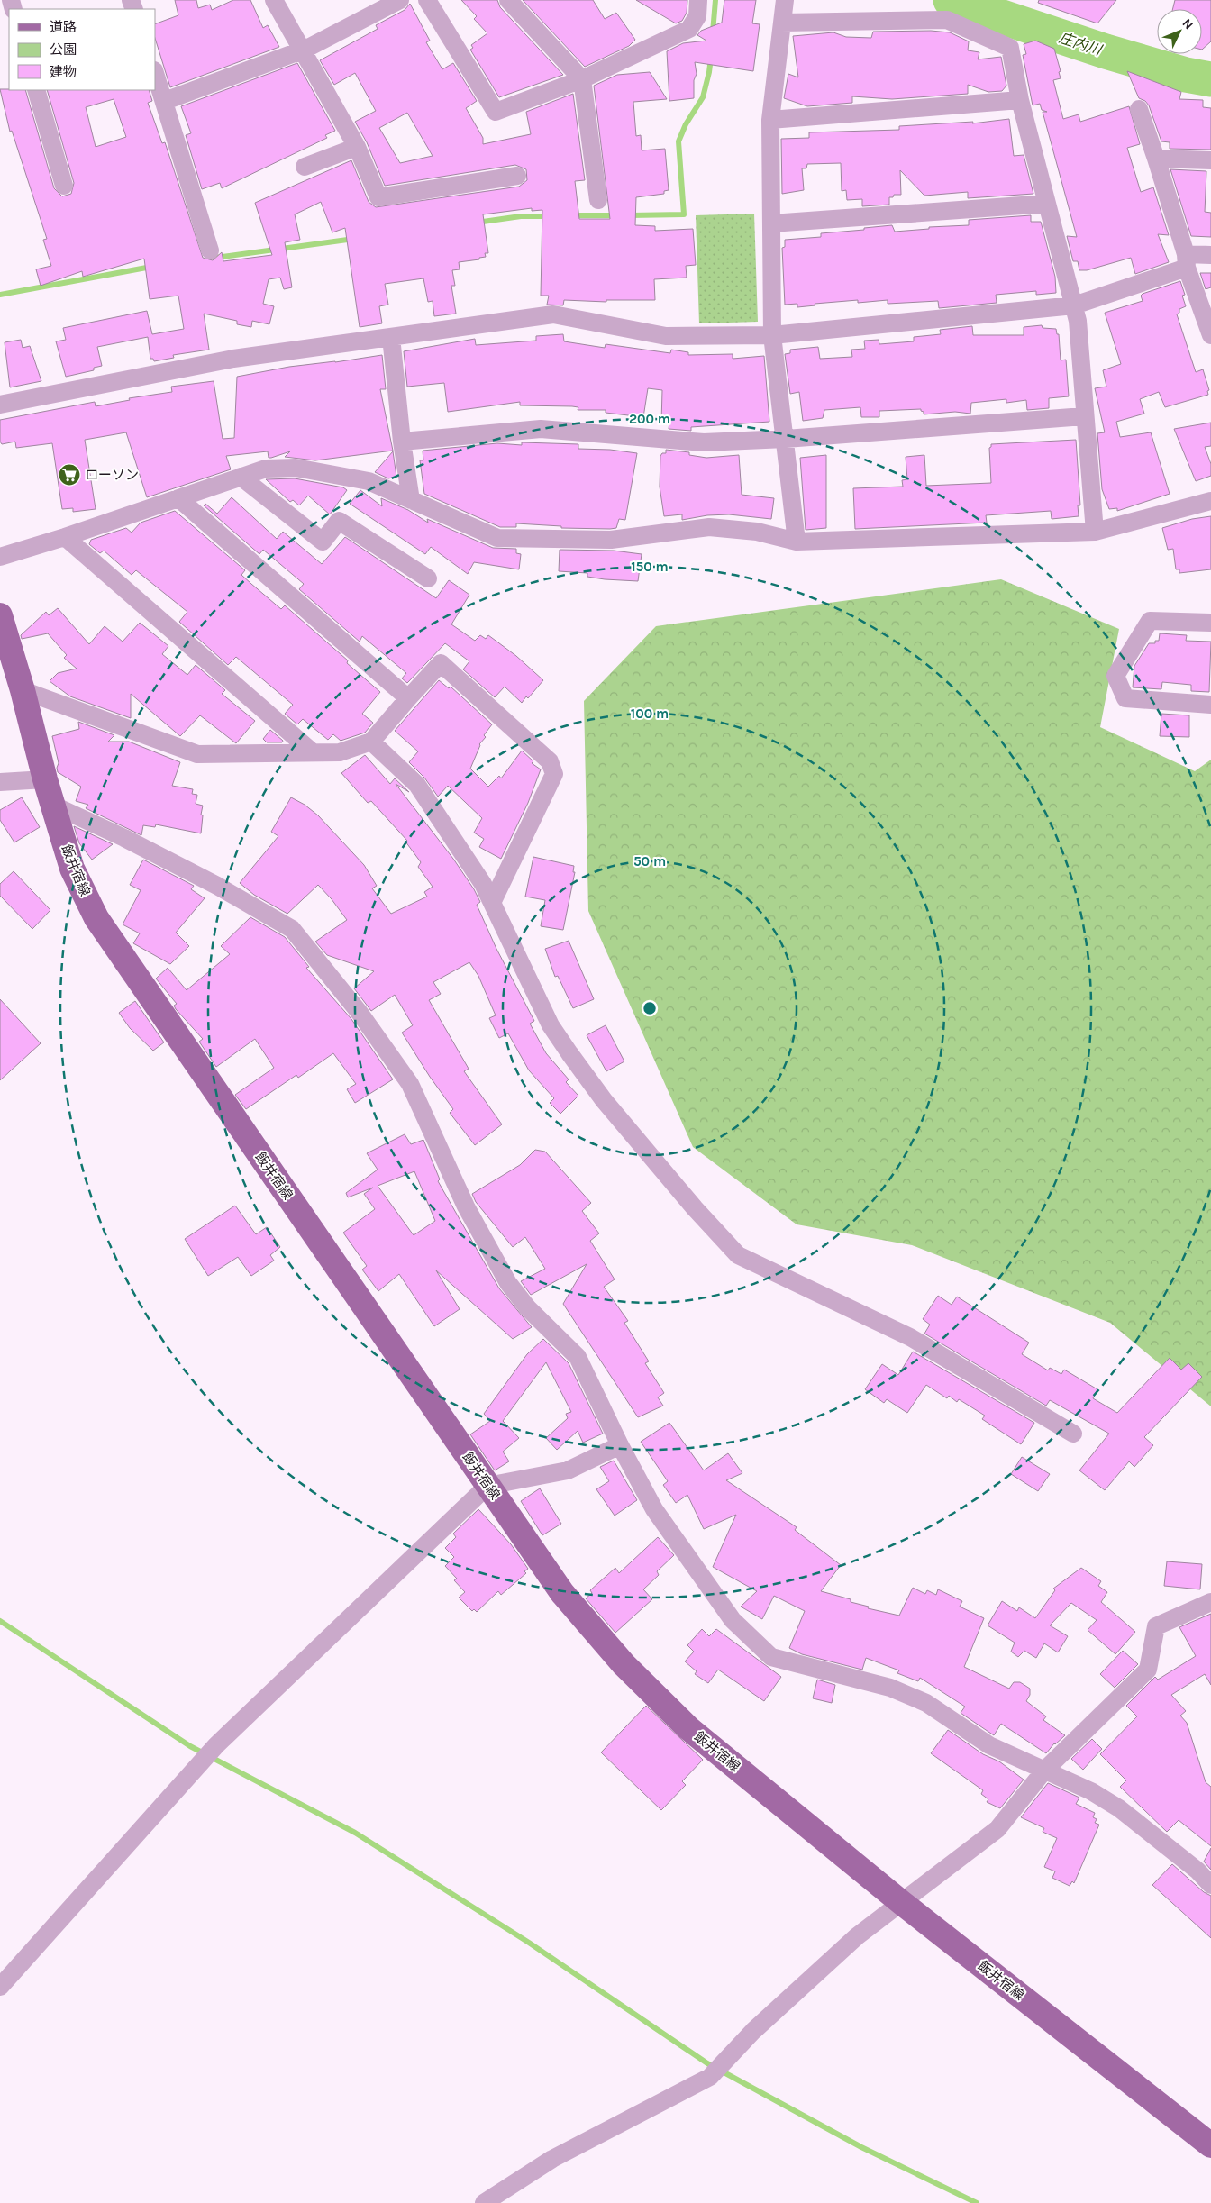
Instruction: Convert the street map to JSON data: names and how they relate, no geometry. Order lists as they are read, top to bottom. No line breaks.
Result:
{"streets":{"main road":["飯井宿線"]},"water":["庄内川"],"places":{"supermarket":["ローソン"]},"legend":["道路","公園","建物"],"north":"top right","rings":["200 m","150 m","100 m","50 m"]}
